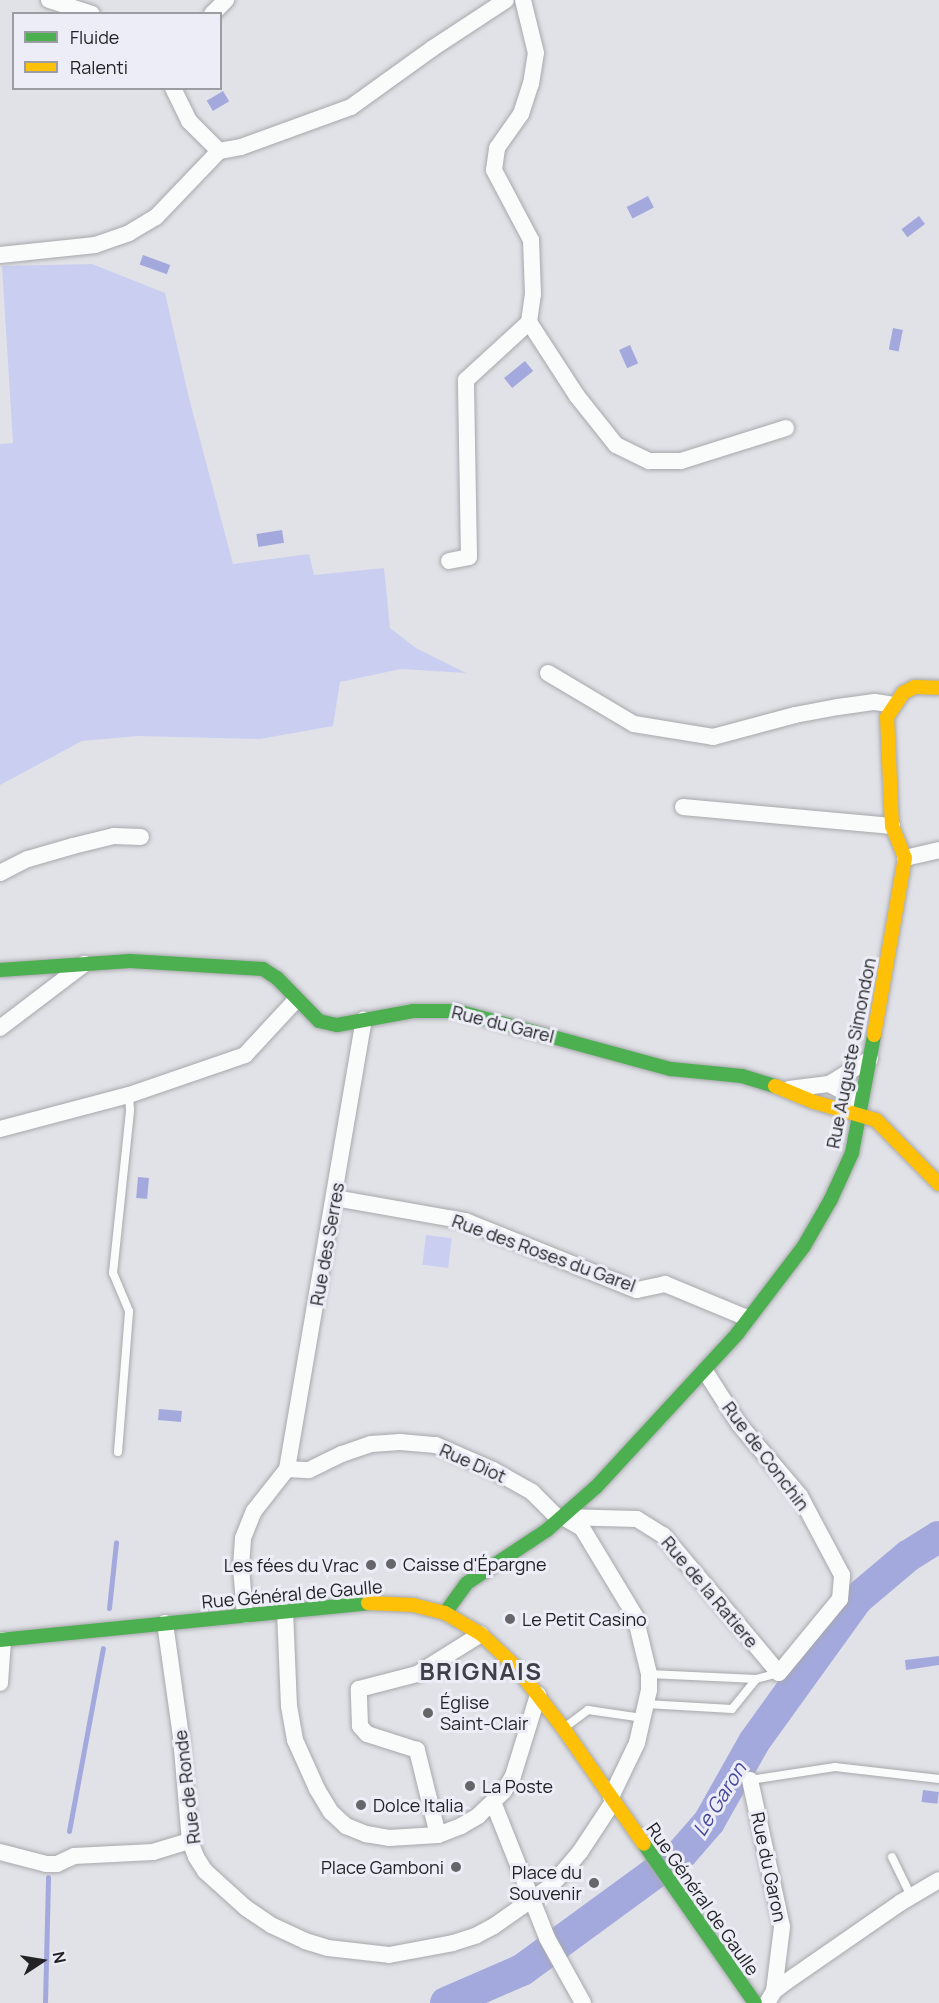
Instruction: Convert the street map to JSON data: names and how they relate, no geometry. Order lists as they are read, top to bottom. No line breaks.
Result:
{"streets":{"street":["Rue du Garel","Rue Auguste Simondon","Rue des Serres","Rue des Roses du Garel","Rue de Conchin","Rue Diot","Rue de la Ratiere","Rue Général de Gaulle","Rue de Ronde","Rue du Garon"]},"crossings":[["Rue du Garel","Rue Auguste Simondon"],["Rue du Garel","Rue des Serres"],["Rue Auguste Simondon","Rue des Roses du Garel"],["Rue Auguste Simondon","Rue de Conchin"],["Rue Auguste Simondon","Rue Diot"],["Rue Auguste Simondon","Rue de la Ratiere"],["Rue Auguste Simondon","Rue Général de Gaulle"],["Rue des Serres","Rue des Roses du Garel"],["Rue des Serres","Rue Diot"],["Rue de Conchin","Rue de la Ratiere"],["Rue Diot","Rue de la Ratiere"],["Rue Diot","Rue Général de Gaulle"],["Rue Général de Gaulle","Rue de Ronde"]],"districts":["BRIGNAIS"],"water":["Le Garon"],"places":["Caisse d'Épargne","Les fées du Vrac","Le Petit Casino","Église Saint-Clair","La Poste","Dolce Italia","Place Gamboni","Place du Souvenir"],"legend":["Fluide","Ralenti"],"north":"right"}
